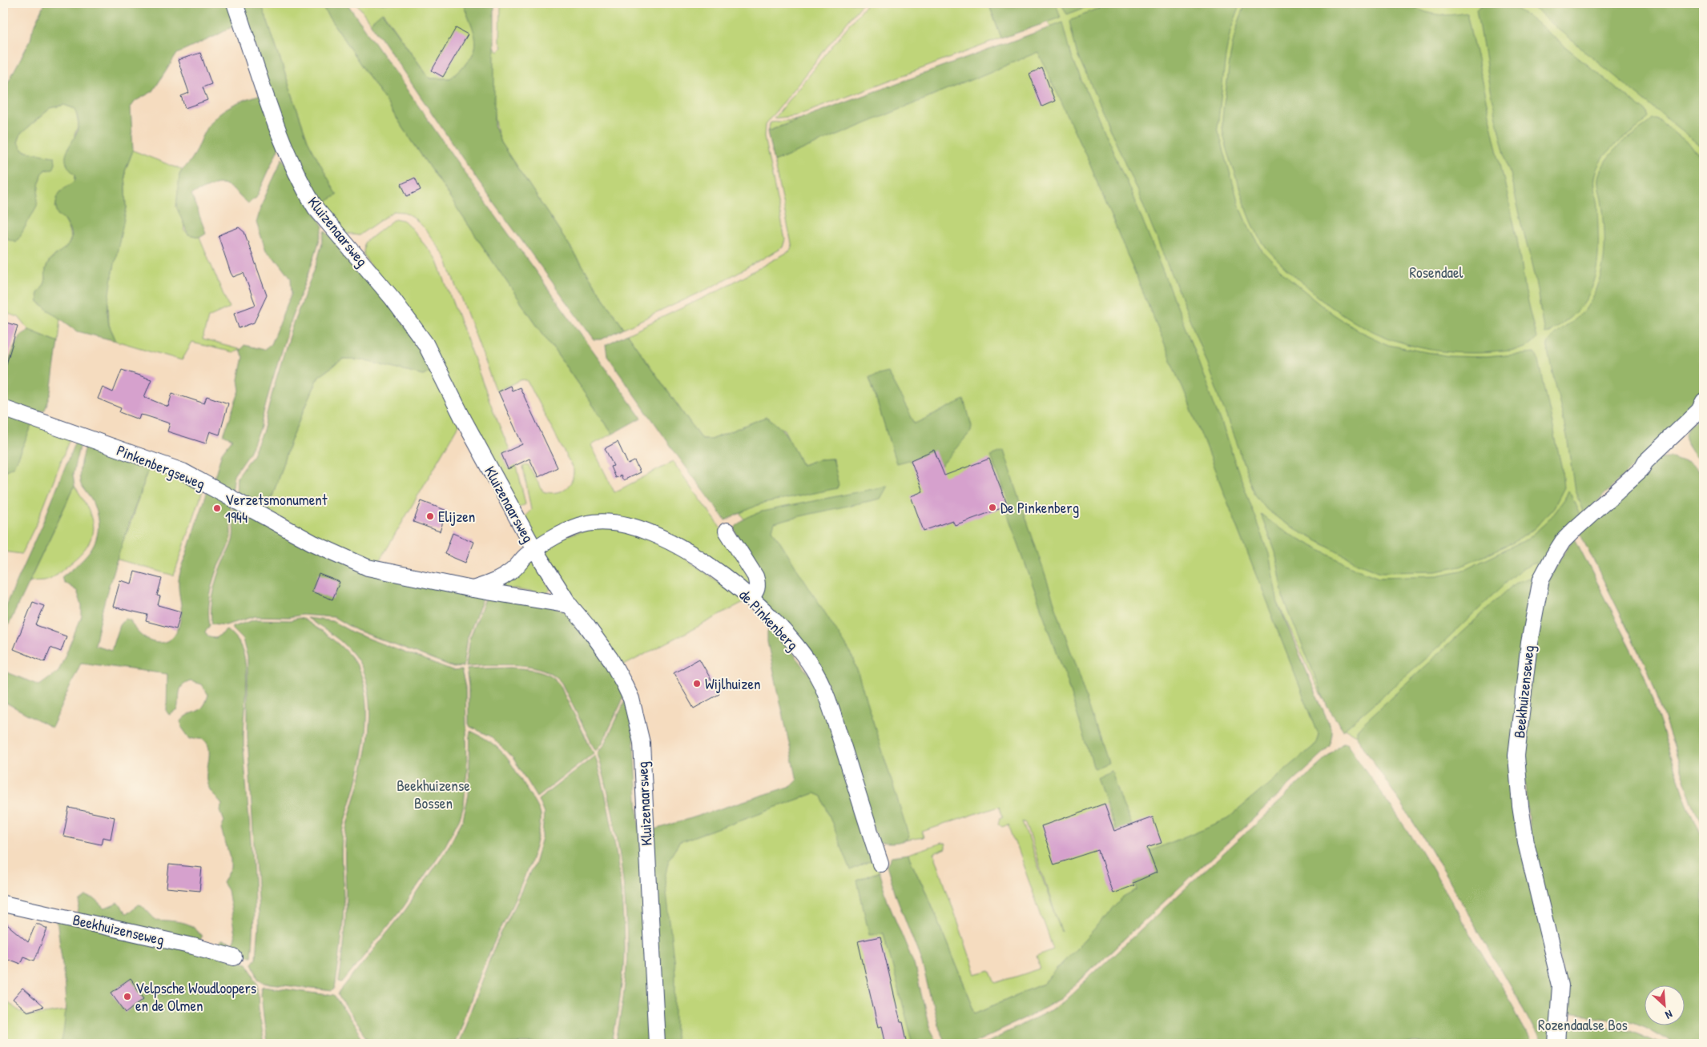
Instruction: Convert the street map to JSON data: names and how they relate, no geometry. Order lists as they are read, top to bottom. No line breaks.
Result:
{"streets":{"street":["Kluizenaarsweg","Pinkenbergseweg","de Pinkenberg","Beekhuizenseweg"]},"crossings":[["Kluizenaarsweg","Pinkenbergseweg"],["Kluizenaarsweg","de Pinkenberg"]],"parks":["Rosendael","Beekhuizense Bossen","Rozendaalse Bos"],"places":["De Pinkenberg","Verzetsmonument 1944","Elijzen","Wijlhuizen","Velpsche Woudloopers en de Olmen"],"north":"bottom right"}
